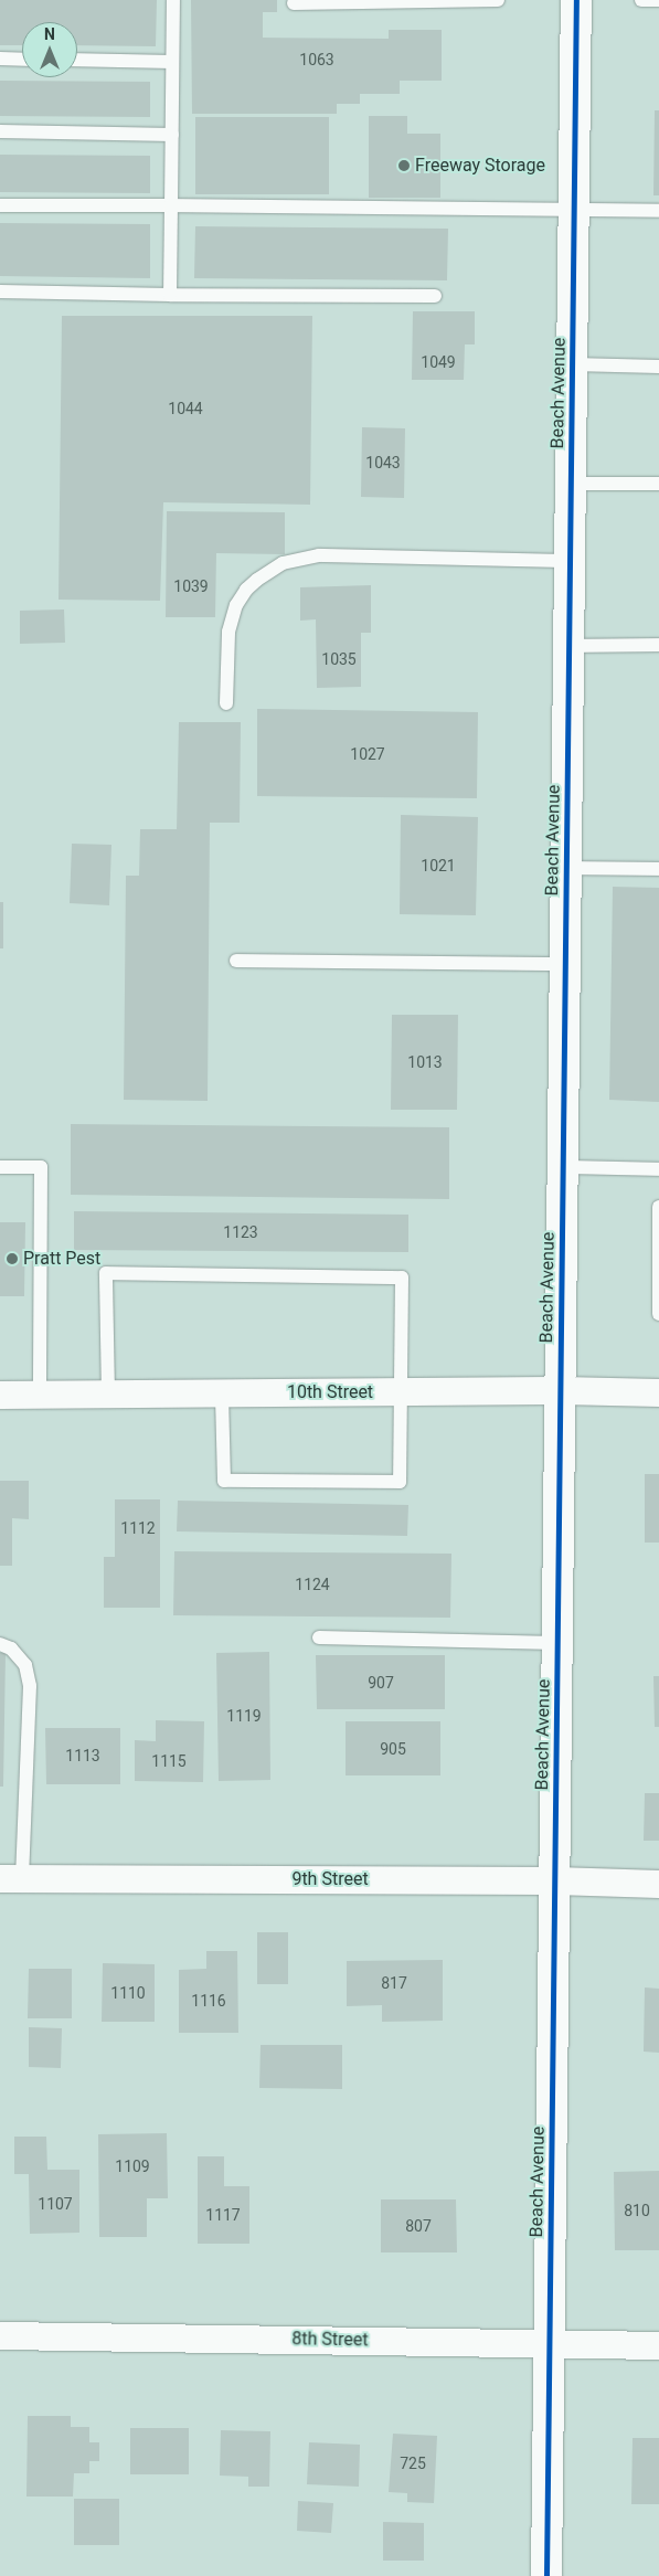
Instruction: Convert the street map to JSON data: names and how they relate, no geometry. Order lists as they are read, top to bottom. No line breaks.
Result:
{"streets":{"street":["Beach Avenue","10th Street","9th Street","8th Street"]},"crossings":[["Beach Avenue","10th Street"],["Beach Avenue","9th Street"],["Beach Avenue","8th Street"]],"places":["Freeway Storage","Pratt Pest"],"house_numbers":["1063","1049","1044","1043","1039","1035","1027","1021","1013","1123","1112","1124","907","1119","905","1113","1115","817","1110","1116","1109","1107","810","1117","807","725"],"north":"top"}
